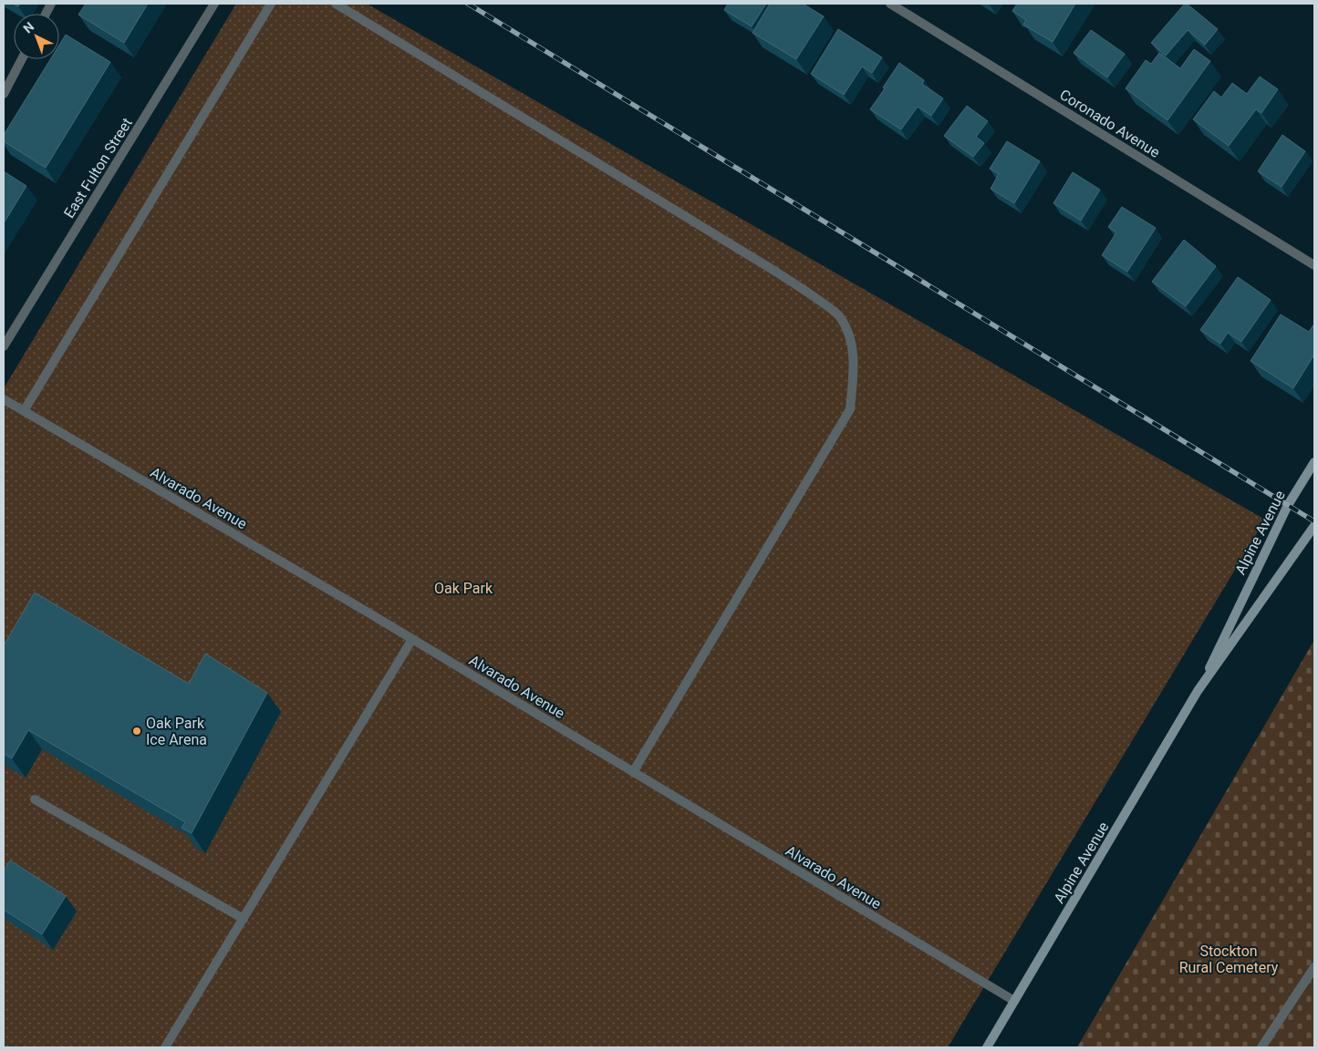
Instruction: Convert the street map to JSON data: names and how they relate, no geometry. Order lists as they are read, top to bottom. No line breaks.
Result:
{"streets":{"street":["Coronado Avenue","East Fulton Street","Alvarado Avenue","Alpine Avenue"]},"crossings":[["Alvarado Avenue","Alpine Avenue"]],"parks":["Oak Park","Stockton Rural Cemetery"],"places":["Oak Park Ice Arena"],"north":"top left"}
